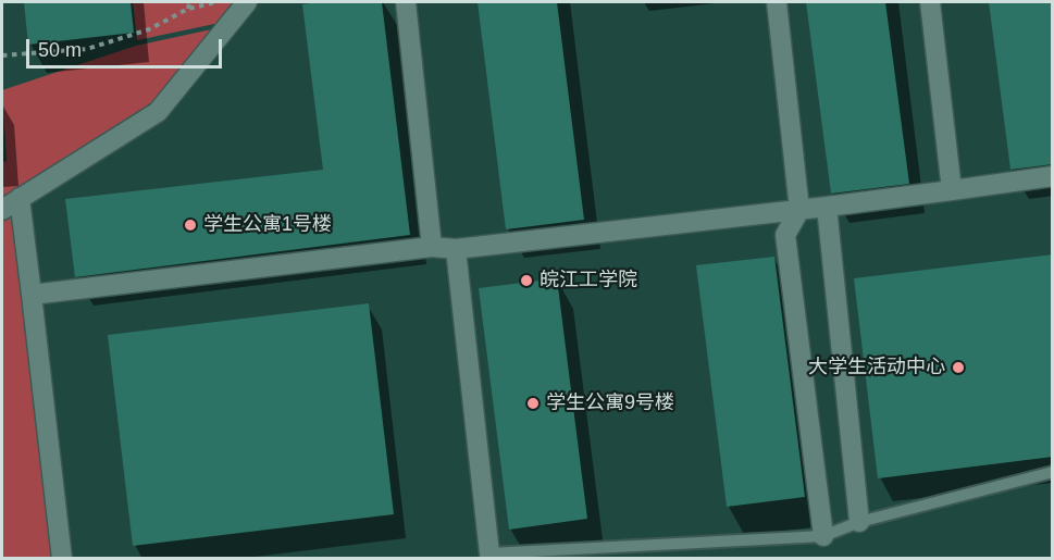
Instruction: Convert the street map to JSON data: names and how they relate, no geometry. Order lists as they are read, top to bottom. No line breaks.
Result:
{"places":["学生公寓1号楼","皖江工学院","大学生活动中心","学生公寓9号楼"],"scale_bar":"50 m"}
